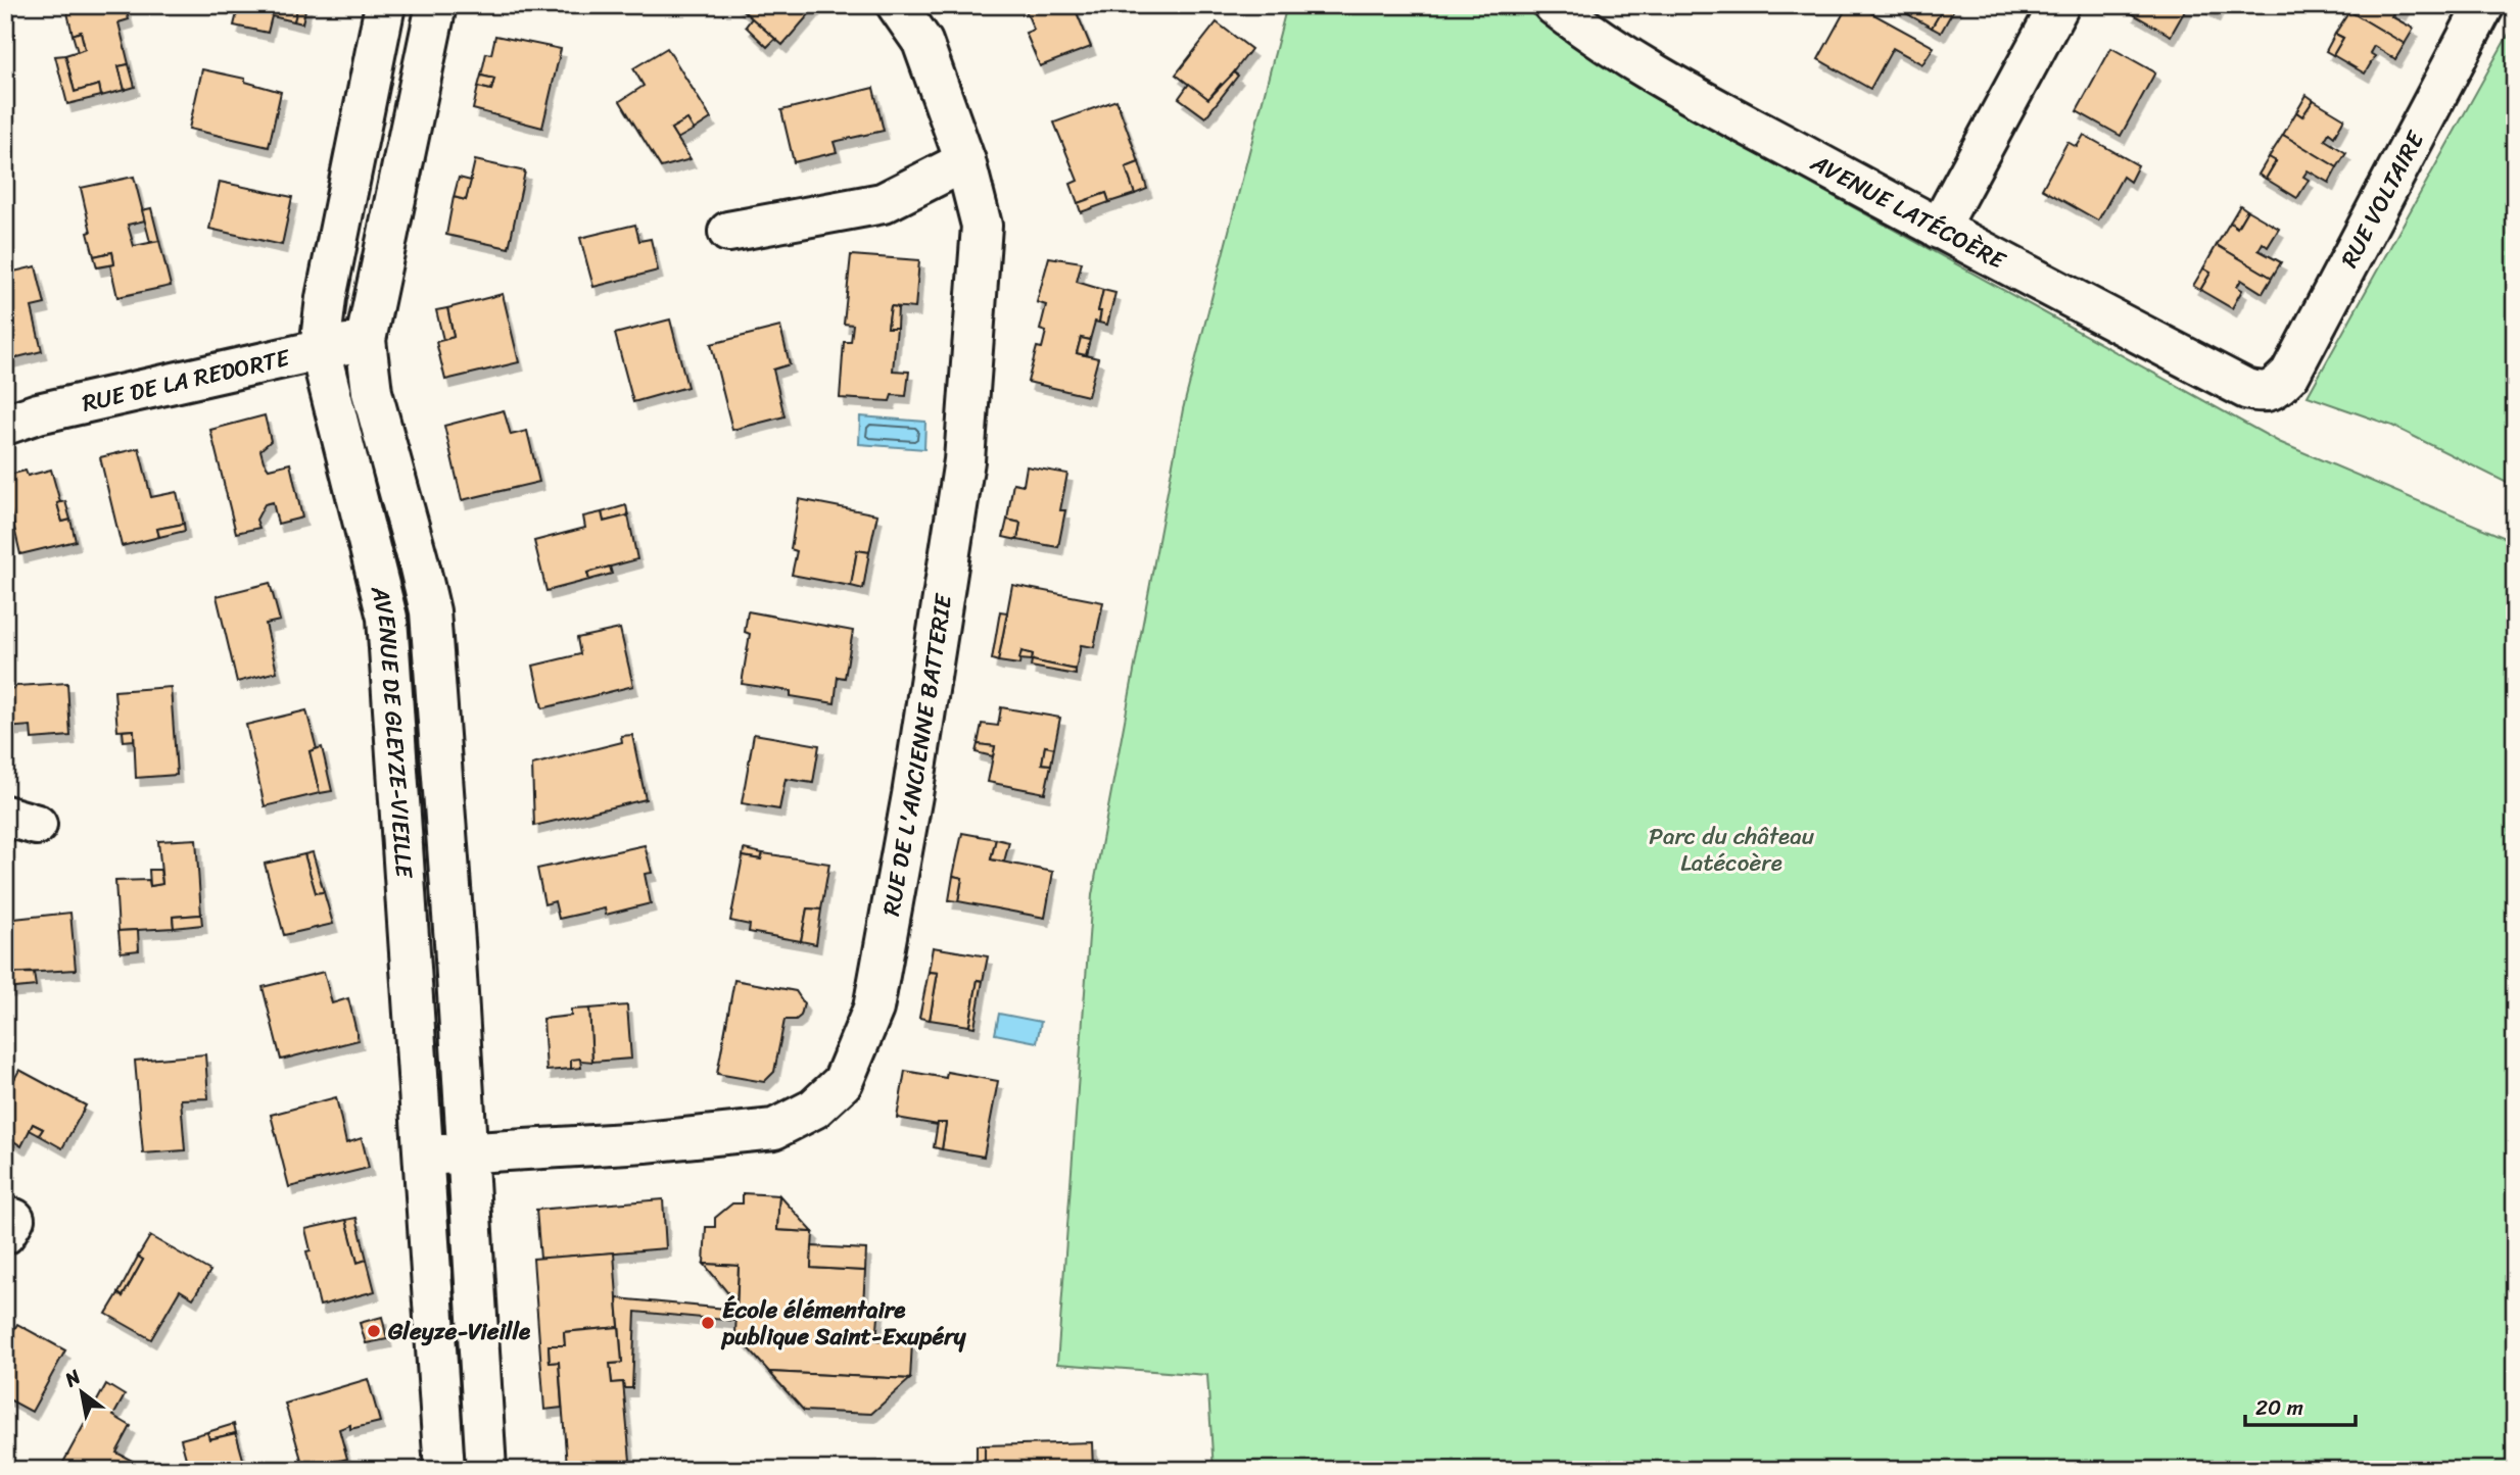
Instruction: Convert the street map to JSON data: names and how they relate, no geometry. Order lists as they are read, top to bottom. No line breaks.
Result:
{"streets":{"street":["RUE VOLTAIRE","AVENUE LATÉCOÈRE","RUE DE LA REDORTE","AVENUE DE GLEYZE-VIEILLE","RUE DE L'ANCIENNE BATTERIE"]},"crossings":[["RUE VOLTAIRE","AVENUE LATÉCOÈRE"],["RUE DE LA REDORTE","AVENUE DE GLEYZE-VIEILLE"],["AVENUE DE GLEYZE-VIEILLE","RUE DE L'ANCIENNE BATTERIE"]],"parks":["Parc du château Latécoère"],"places":["École élémentaire publique Saint-Exupéry","Gleyze-Vieille"],"scale_bar":"20 m","north":"top left"}
